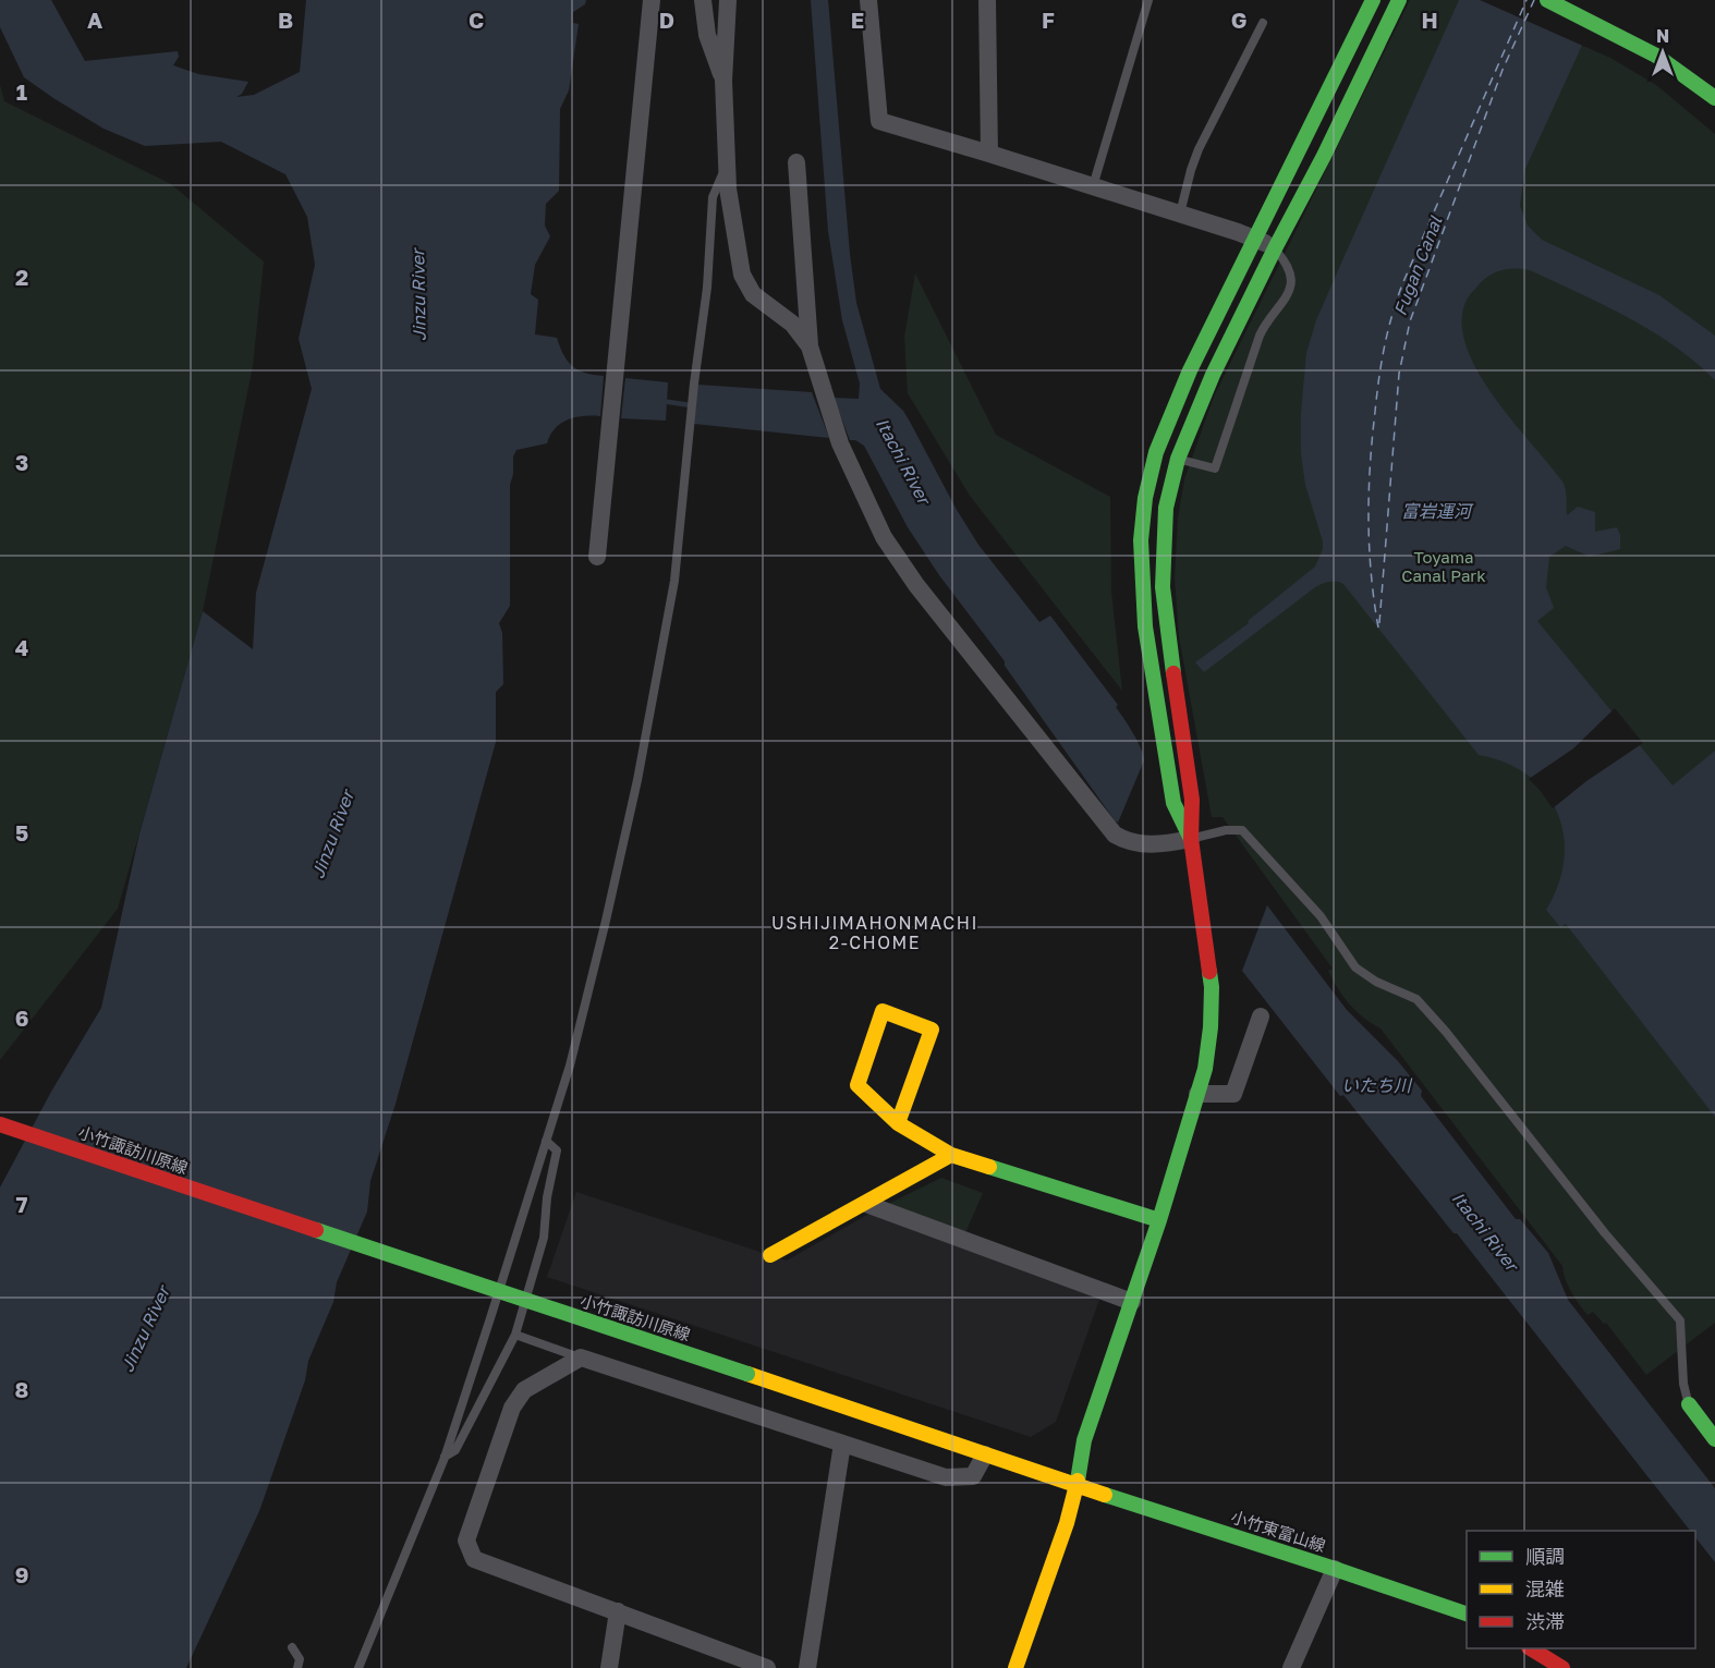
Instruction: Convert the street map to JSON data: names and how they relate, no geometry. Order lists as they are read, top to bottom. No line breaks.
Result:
{"streets":{"street":["小竹諏訪川原線","小竹東富山線"]},"crossings":[["小竹諏訪川原線","小竹東富山線"]],"districts":["USHIJIMAHONMACHI 2-CHOME"],"water":["Fugan Canal","Jinzu River","Itachi River","富岩運河","いたち川"],"parks":["Toyama Canal Park"],"legend":["順調","混雑","渋滞"],"north":"top","grid":{"columns":["A","B","C","D","E","F","G","H"],"rows":["1","2","3","4","5","6","7","8","9"]}}
